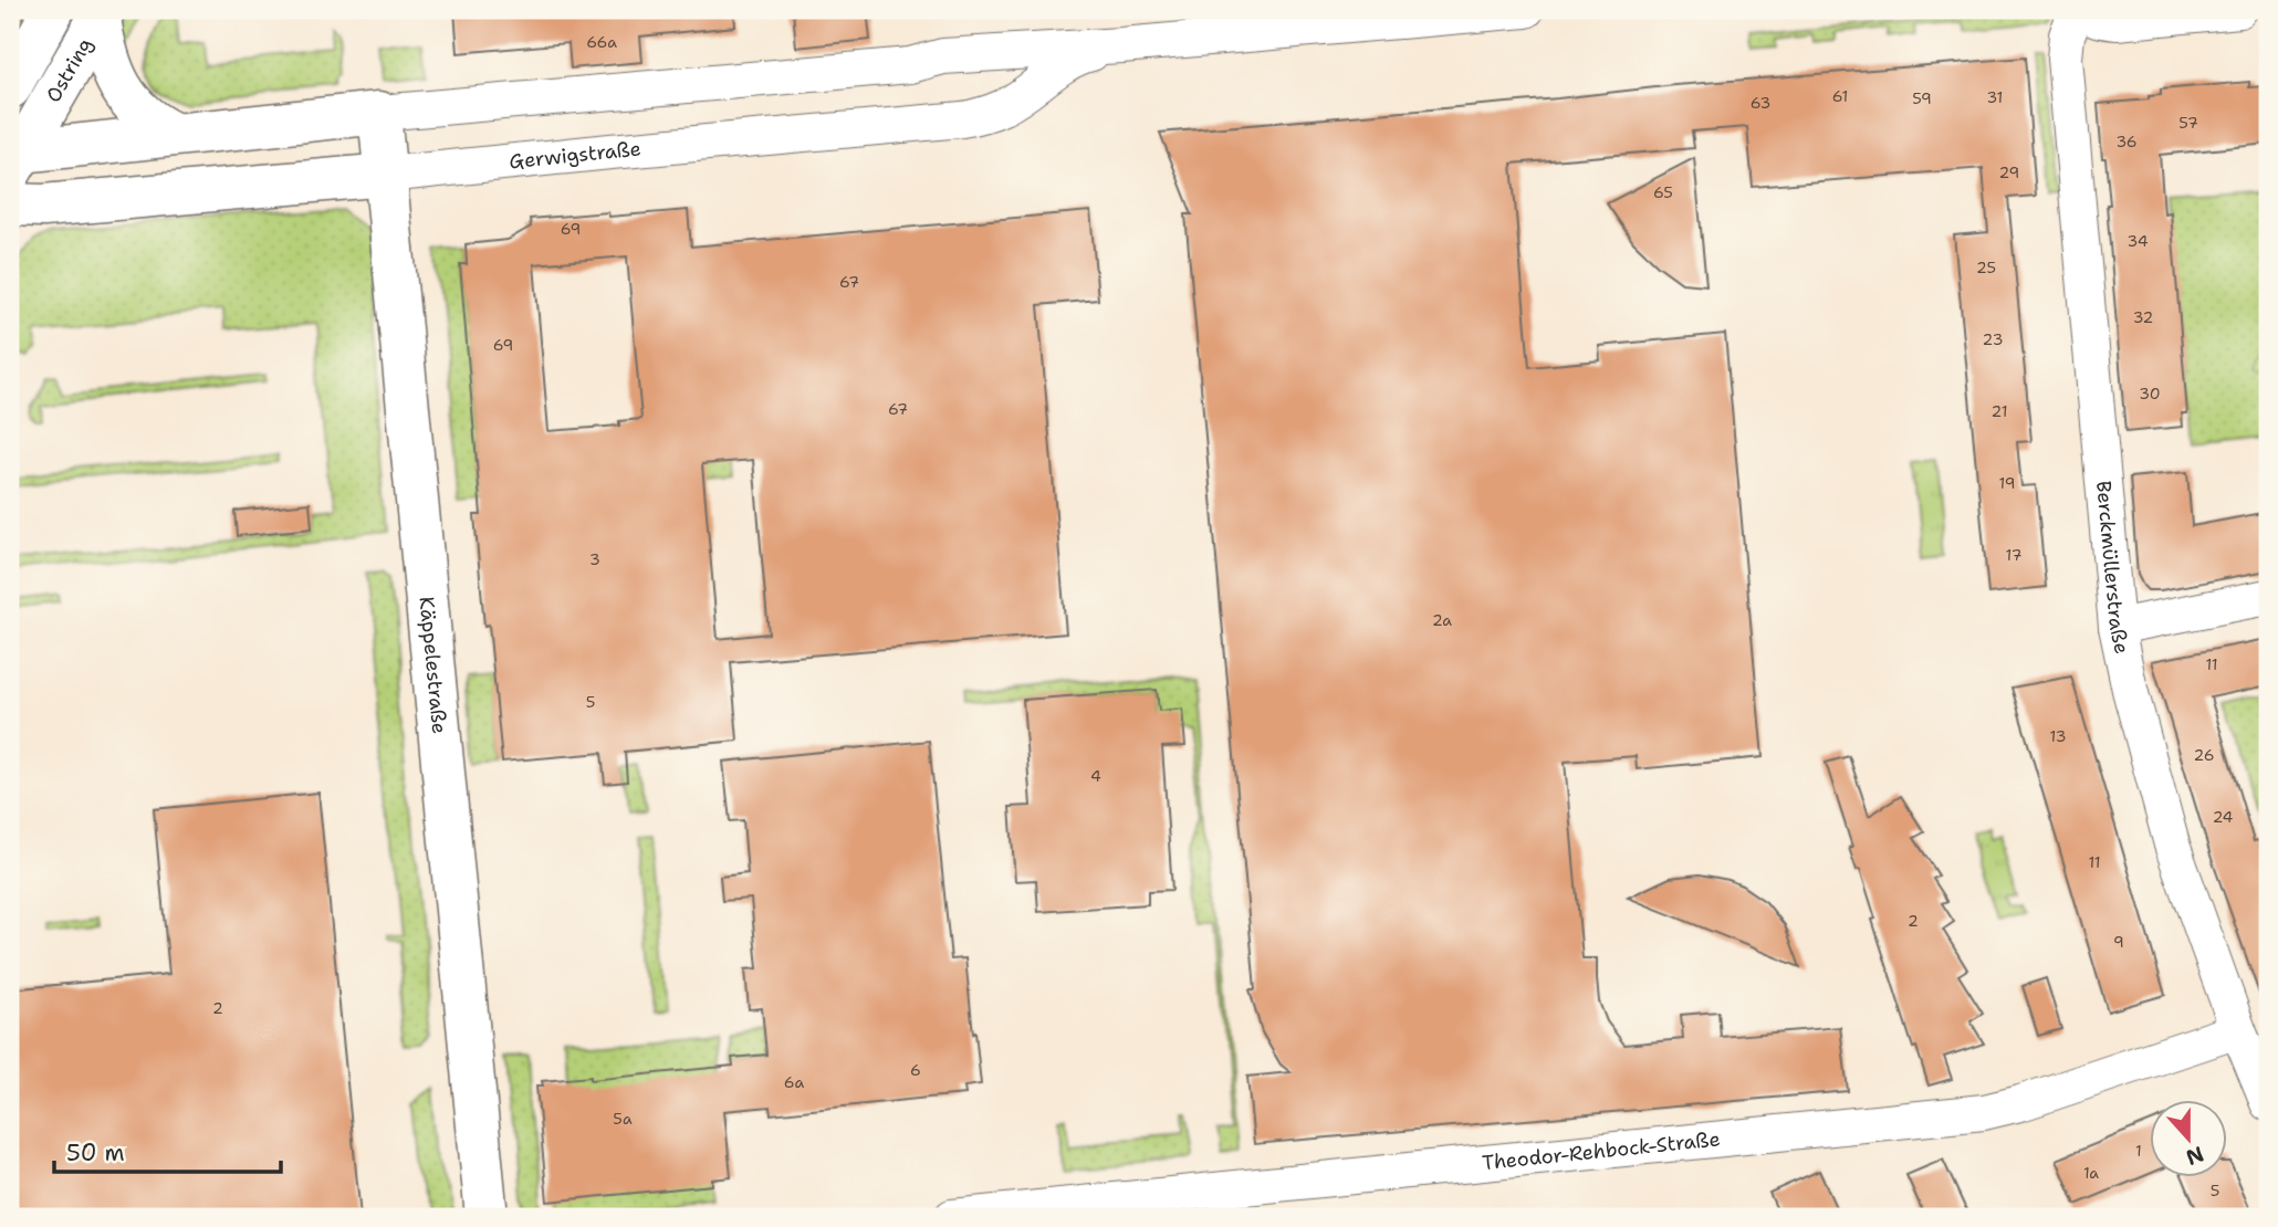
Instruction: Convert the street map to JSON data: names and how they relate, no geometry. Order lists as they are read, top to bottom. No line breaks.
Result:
{"streets":{"street":["Ostring","Gerwigstraße","Berckmüllerstraße","Käppelestraße","Theodor-Rehbock-Straße"]},"crossings":[["Ostring","Gerwigstraße"],["Gerwigstraße","Käppelestraße"],["Berckmüllerstraße","Theodor-Rehbock-Straße"]],"house_numbers":["66a","61","31","59","63","57","36","29","65","69","34","25","67","32","23","69","30","67","21","19","17","3","2a","11","5","13","26","4","24","11","2","9","2","6","6a","5a","1","1a","5"],"scale_bar":"50 m","north":"bottom"}
